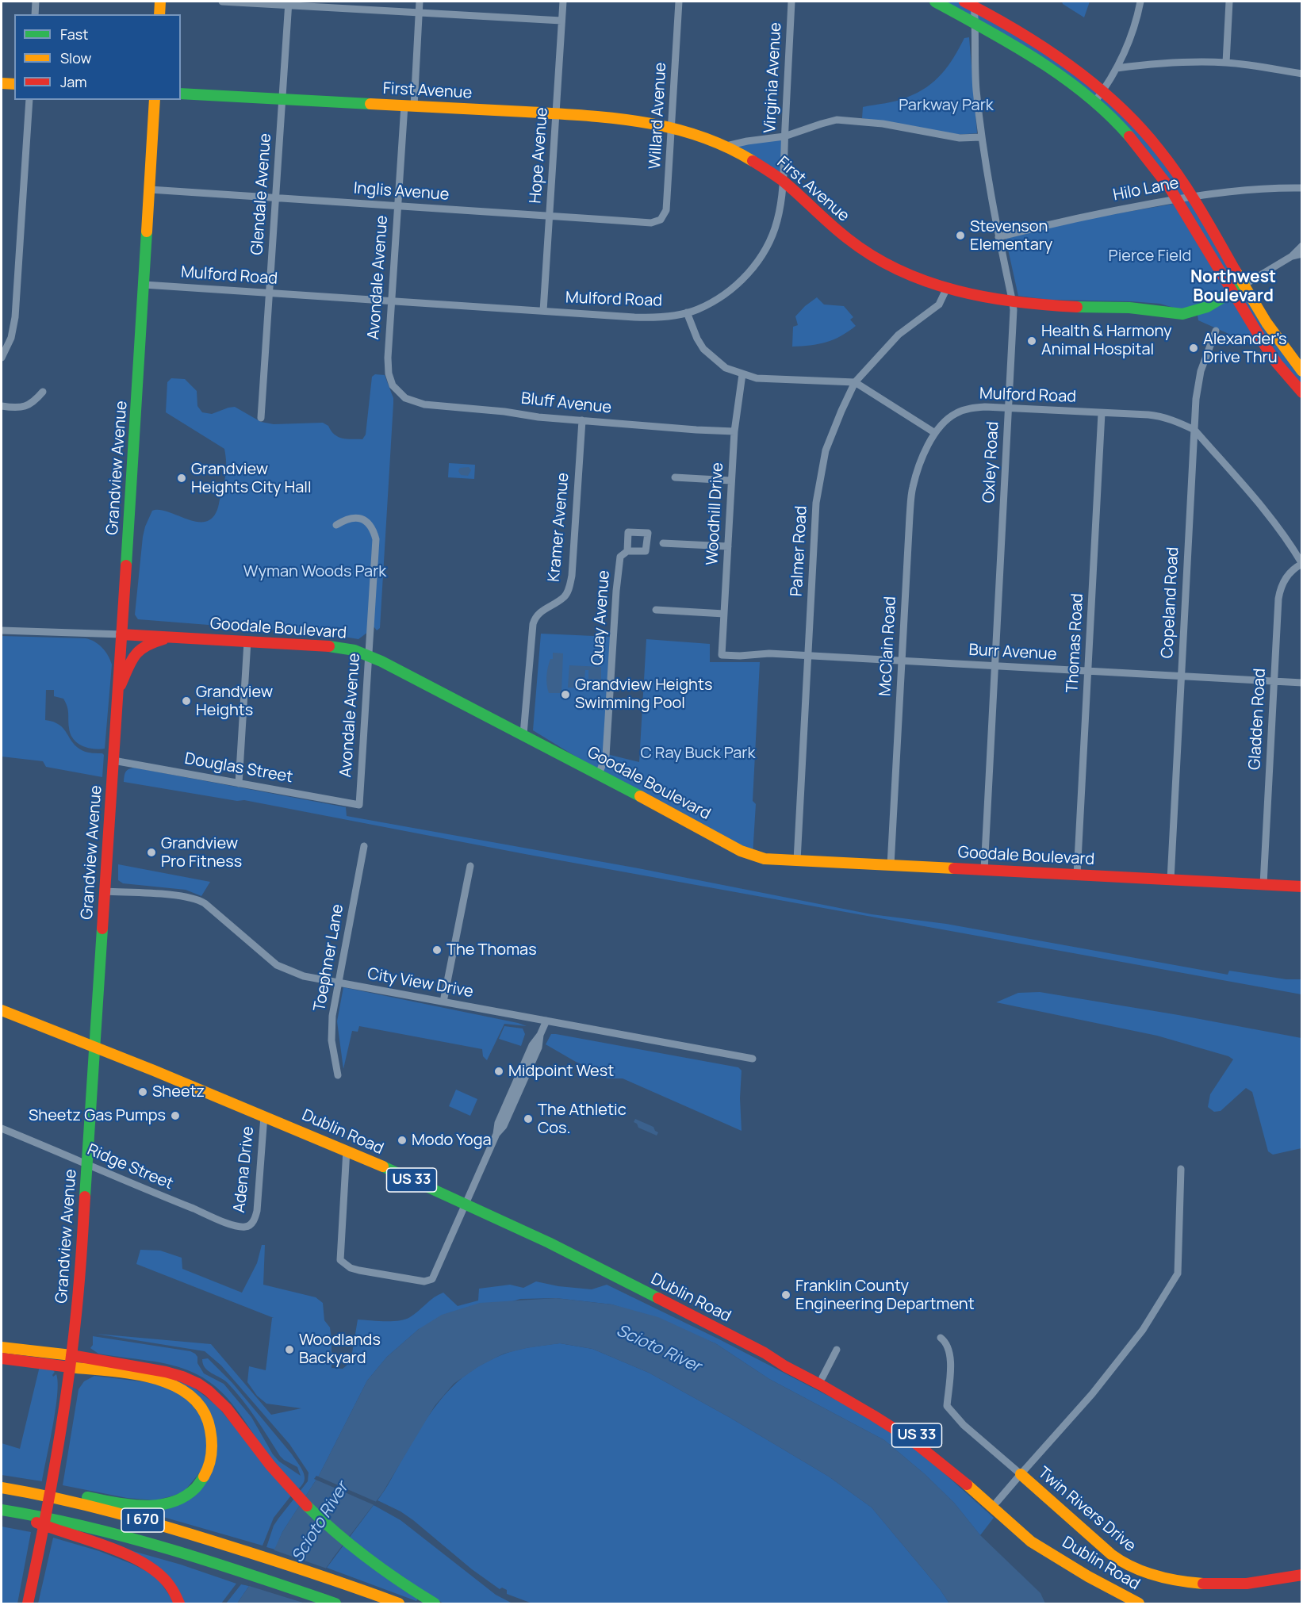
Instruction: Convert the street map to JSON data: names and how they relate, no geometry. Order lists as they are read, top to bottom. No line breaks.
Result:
{"streets":{"main road":["First Avenue","Grandview Avenue","Goodale Boulevard","Dublin Road","US 33","Twin Rivers Drive","I 670"],"street":["Virginia Avenue","Willard Avenue","Hope Avenue","Hilo Lane","Inglis Avenue","Glendale Avenue","Mulford Road","Avondale Avenue","Bluff Avenue","Oxley Road","Woodhill Drive","Kramer Avenue","Palmer Road","Copeland Road","Quay Avenue","Thomas Road","McClain Road","Burr Avenue","Gladden Road","Douglas Street","Toephner Lane","City View Drive","Ridge Street","Adena Drive"]},"crossings":[["Virginia Avenue","First Avenue"],["Virginia Avenue","Mulford Road"],["First Avenue","Willard Avenue"],["First Avenue","Hope Avenue"],["First Avenue","Glendale Avenue"],["First Avenue","Avondale Avenue"],["First Avenue","Oxley Road"],["First Avenue","Palmer Road"],["Willard Avenue","Inglis Avenue"],["Hope Avenue","Inglis Avenue"],["Hope Avenue","Mulford Road"],["Hilo Lane","Oxley Road"],["Inglis Avenue","Glendale Avenue"],["Inglis Avenue","Avondale Avenue"],["Inglis Avenue","Grandview Avenue"],["Glendale Avenue","Mulford Road"],["Mulford Road","Avondale Avenue"],["Mulford Road","Oxley Road"],["Mulford Road","Grandview Avenue"],["Mulford Road","Copeland Road"],["Mulford Road","Thomas Road"],["Mulford Road","McClain Road"],["Avondale Avenue","Bluff Avenue"],["Avondale Avenue","Goodale Boulevard"],["Avondale Avenue","Douglas Street"],["Bluff Avenue","Woodhill Drive"],["Bluff Avenue","Kramer Avenue"],["Oxley Road","Goodale Boulevard"],["Oxley Road","Burr Avenue"],["Grandview Avenue","Goodale Boulevard"],["Grandview Avenue","Douglas Street"],["Grandview Avenue","City View Drive"],["Grandview Avenue","Dublin Road"],["Grandview Avenue","Ridge Street"],["Woodhill Drive","Burr Avenue"],["Kramer Avenue","Goodale Boulevard"],["Palmer Road","Goodale Boulevard"],["Palmer Road","Burr Avenue"],["Copeland Road","Goodale Boulevard"],["Copeland Road","Burr Avenue"],["Quay Avenue","Goodale Boulevard"],["Goodale Boulevard","Thomas Road"],["Goodale Boulevard","McClain Road"],["Goodale Boulevard","Gladden Road"],["Thomas Road","Burr Avenue"],["McClain Road","Burr Avenue"],["Burr Avenue","Gladden Road"],["Toephner Lane","City View Drive"],["Dublin Road","Adena Drive"],["Ridge Street","Adena Drive"]],"districts":["Northwest Boulevard"],"water":["Scioto River"],"parks":["Parkway Park","Pierce Field","Wyman Woods Park","C Ray Buck Park"],"places":["Stevenson Elementary","Health & Harmony Animal Hospital","Alexander's Drive Thru","Grandview Heights City Hall","Grandview Heights Swimming Pool","Grandview Heights","Grandview Pro Fitness","The Thomas","Midpoint West","Sheetz","Sheetz Gas Pumps","The Athletic Cos.","Modo Yoga","Franklin County Engineering Department","Woodlands Backyard"],"legend":["Fast","Slow","Jam"]}
